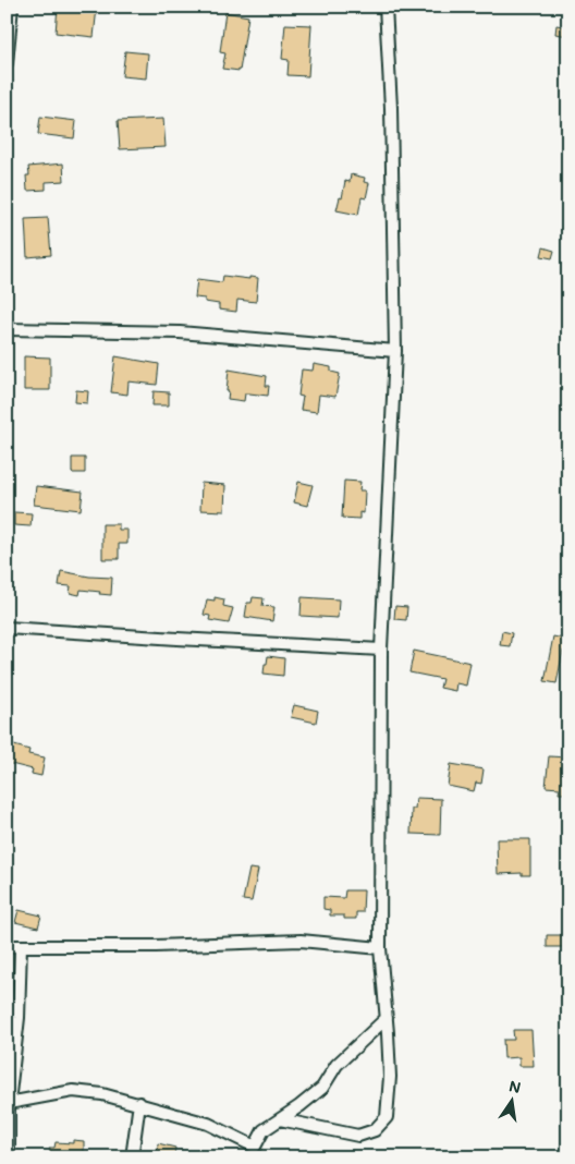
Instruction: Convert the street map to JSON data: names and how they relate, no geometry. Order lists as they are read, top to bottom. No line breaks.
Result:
{"north":"top"}
